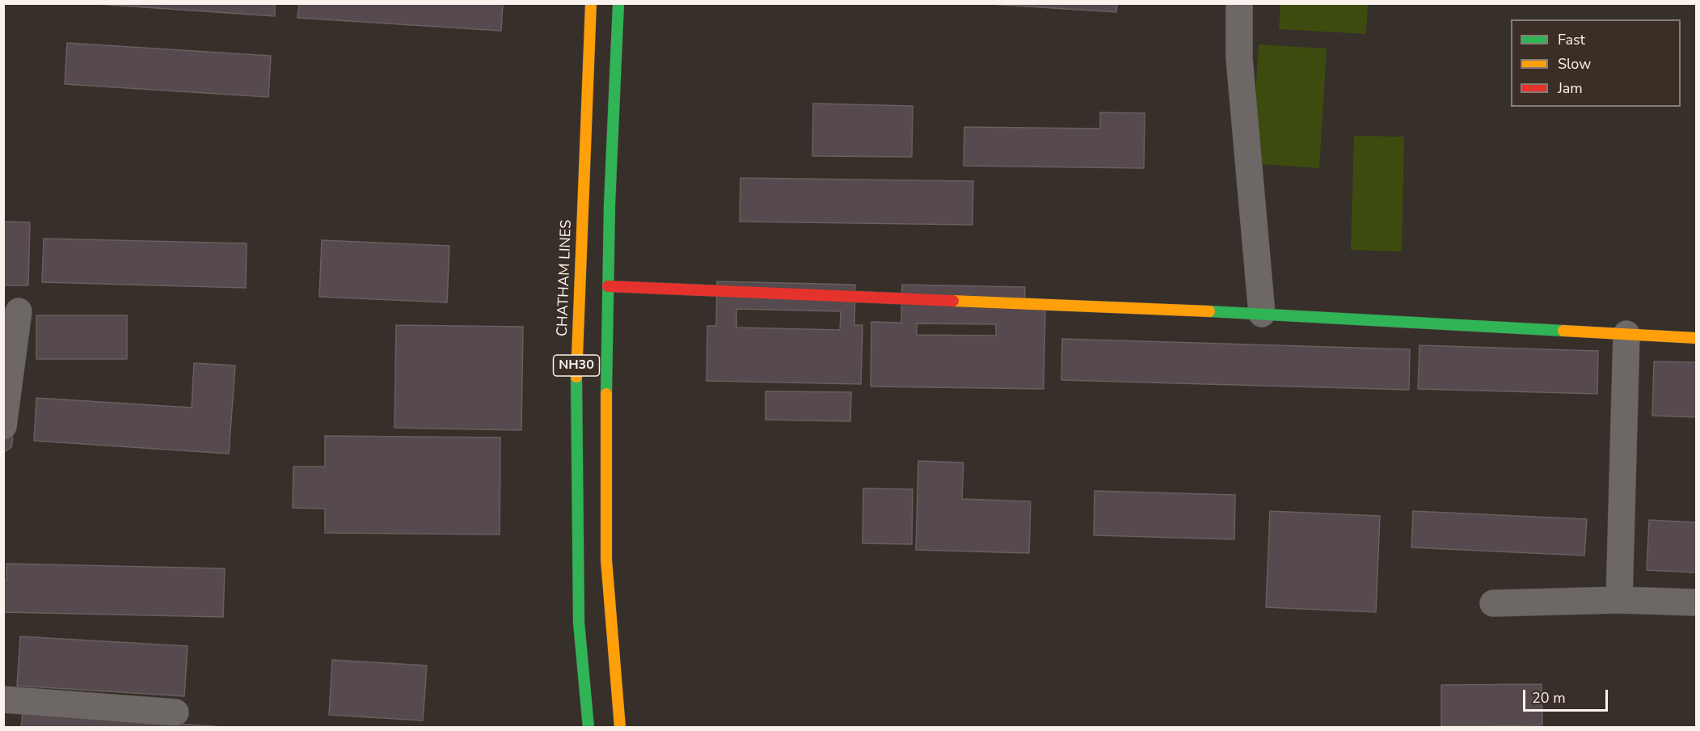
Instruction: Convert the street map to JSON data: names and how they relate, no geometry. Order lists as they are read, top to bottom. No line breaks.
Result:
{"streets":{"main road":["CHATHAM LINES","NH30"]},"legend":["Fast","Slow","Jam"],"scale_bar":"20 m"}
